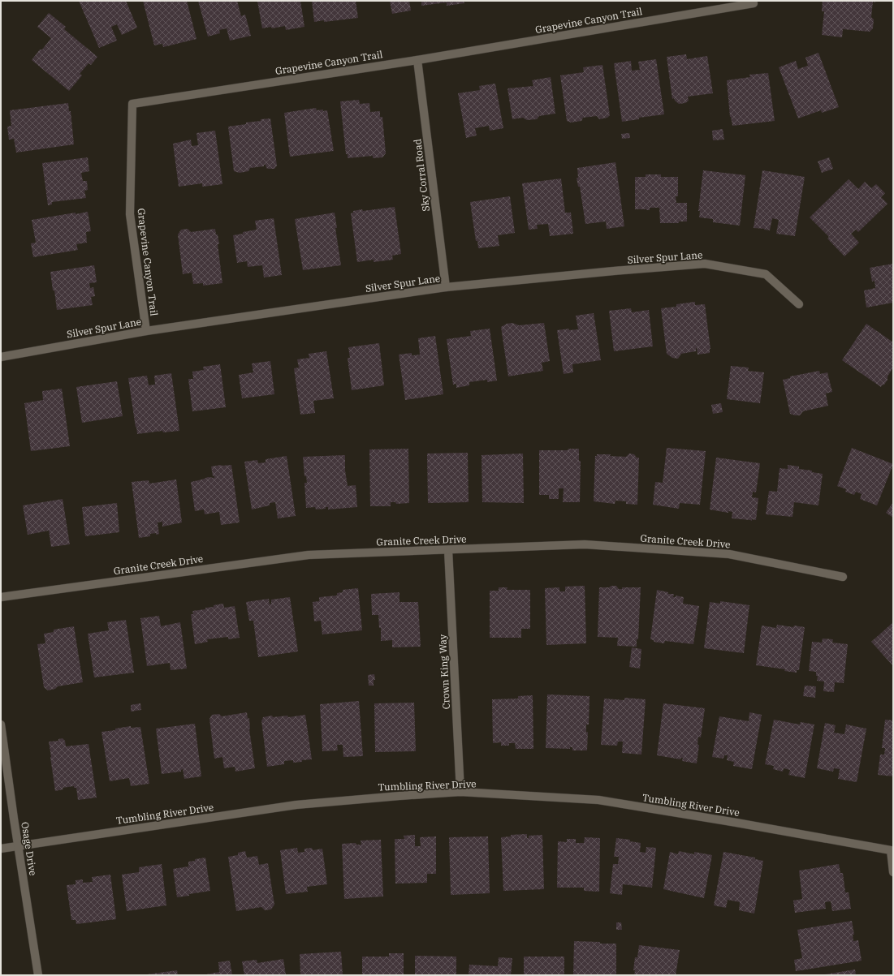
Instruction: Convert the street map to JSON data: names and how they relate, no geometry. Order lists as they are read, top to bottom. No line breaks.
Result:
{"streets":{"street":["Grapevine Canyon Trail","Sky Corral Road","Silver Spur Lane","Granite Creek Drive","Crown King Way","Tumbling River Drive","Osage Drive"]},"crossings":[["Grapevine Canyon Trail","Sky Corral Road"],["Grapevine Canyon Trail","Silver Spur Lane"],["Sky Corral Road","Silver Spur Lane"],["Granite Creek Drive","Crown King Way"],["Crown King Way","Tumbling River Drive"],["Tumbling River Drive","Osage Drive"]]}
